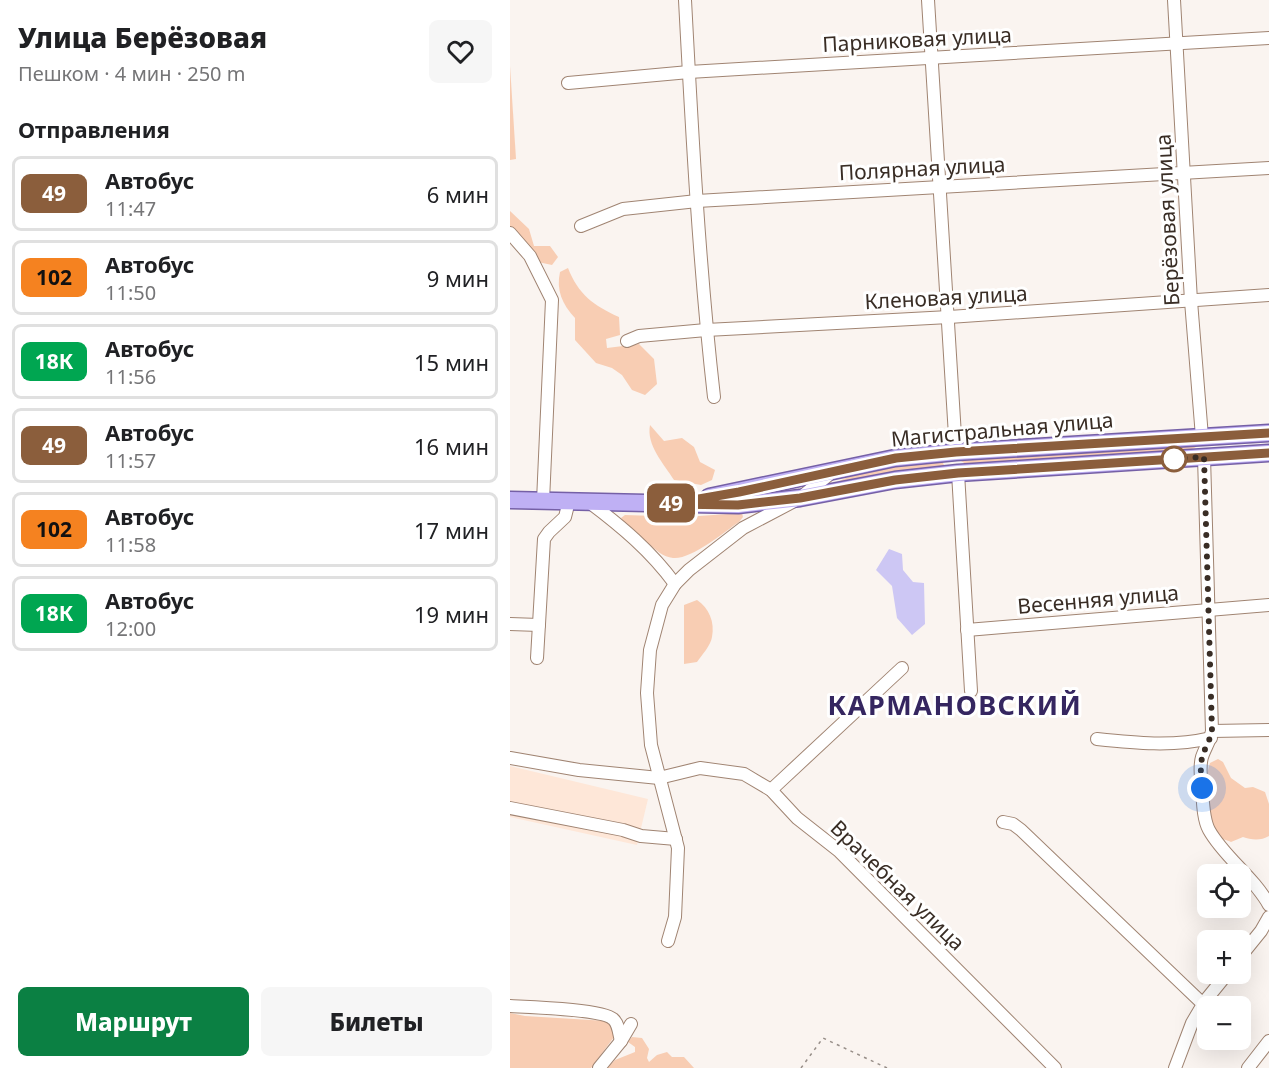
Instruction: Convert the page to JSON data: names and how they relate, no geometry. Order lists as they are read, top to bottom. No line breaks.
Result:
{"streets":{"main road":["Магистральная улица"],"street":["Парниковая улица","Полярная улица","Берёзовая улица","Кленовая улица","Весенняя улица","Врачебная улица"]},"crossings":[["Парниковая улица","Берёзовая улица"],["Полярная улица","Берёзовая улица"],["Берёзовая улица","Кленовая улица"],["Берёзовая улица","Магистральная улица"]],"districts":["КАРМАНОВСКИЙ"],"lines":["bus line 49"],"page":{"heading":[["Улица Берёзовая","Пешком · 4 мин · 250 m"],"Отправления"],"on_map":"49","list":[{"mark":"49","name":"Автобус","note":"11:47","value":"6 мин"},{"mark":"102","name":"Автобус","note":"11:50","value":"9 мин"},{"mark":"18К","name":"Автобус","note":"11:56","value":"15 мин"},{"mark":"49","name":"Автобус","note":"11:57","value":"16 мин"},{"mark":"102","name":"Автобус","note":"11:58","value":"17 мин"},{"mark":"18К","name":"Автобус","note":"12:00","value":"19 мин"}],"map_buttons":["+","−"],"buttons":["Маршрут","Билеты"]}}
